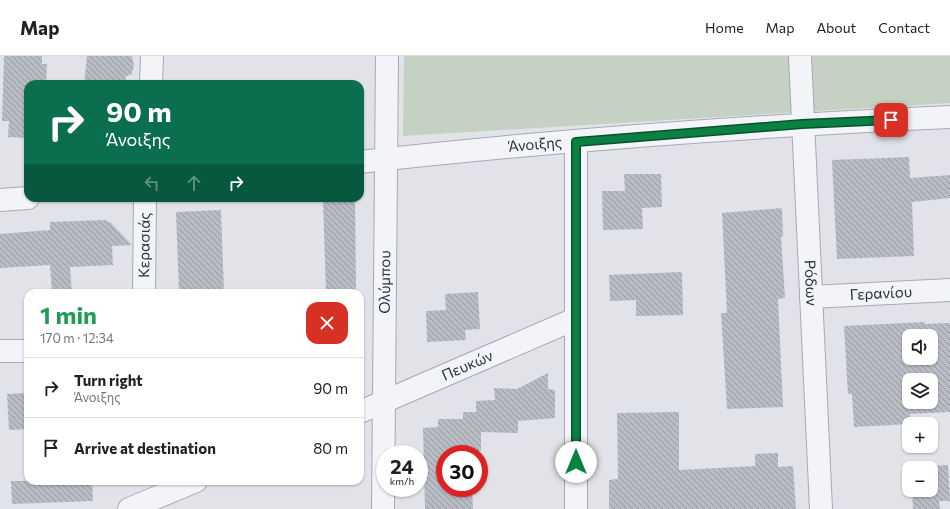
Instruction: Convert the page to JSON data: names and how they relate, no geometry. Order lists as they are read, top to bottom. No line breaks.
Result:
{"streets":{"street":["Άνοιξης","Κερασιάς","Ολύμπου","Ρόδων","Γερανίου","Πευκών"]},"crossings":[["Άνοιξης","Ολύμπου"],["Άνοιξης","Ρόδων"],["Ολύμπου","Πευκών"],["Ρόδων","Γερανίου"]],"page":{"header":"Map","nav":["Home","Map","About","Contact"],"turn":["90 m","Άνοιξης"],"heading":["1 min","170 m · 12:34"],"map_buttons":["+","−"],"list":[{"name":"Turn right","note":"Άνοιξης","value":"90 m"},{"name":"Arrive at destination","value":"80 m"}],"speed":"24 km/h","limit":"30"}}
